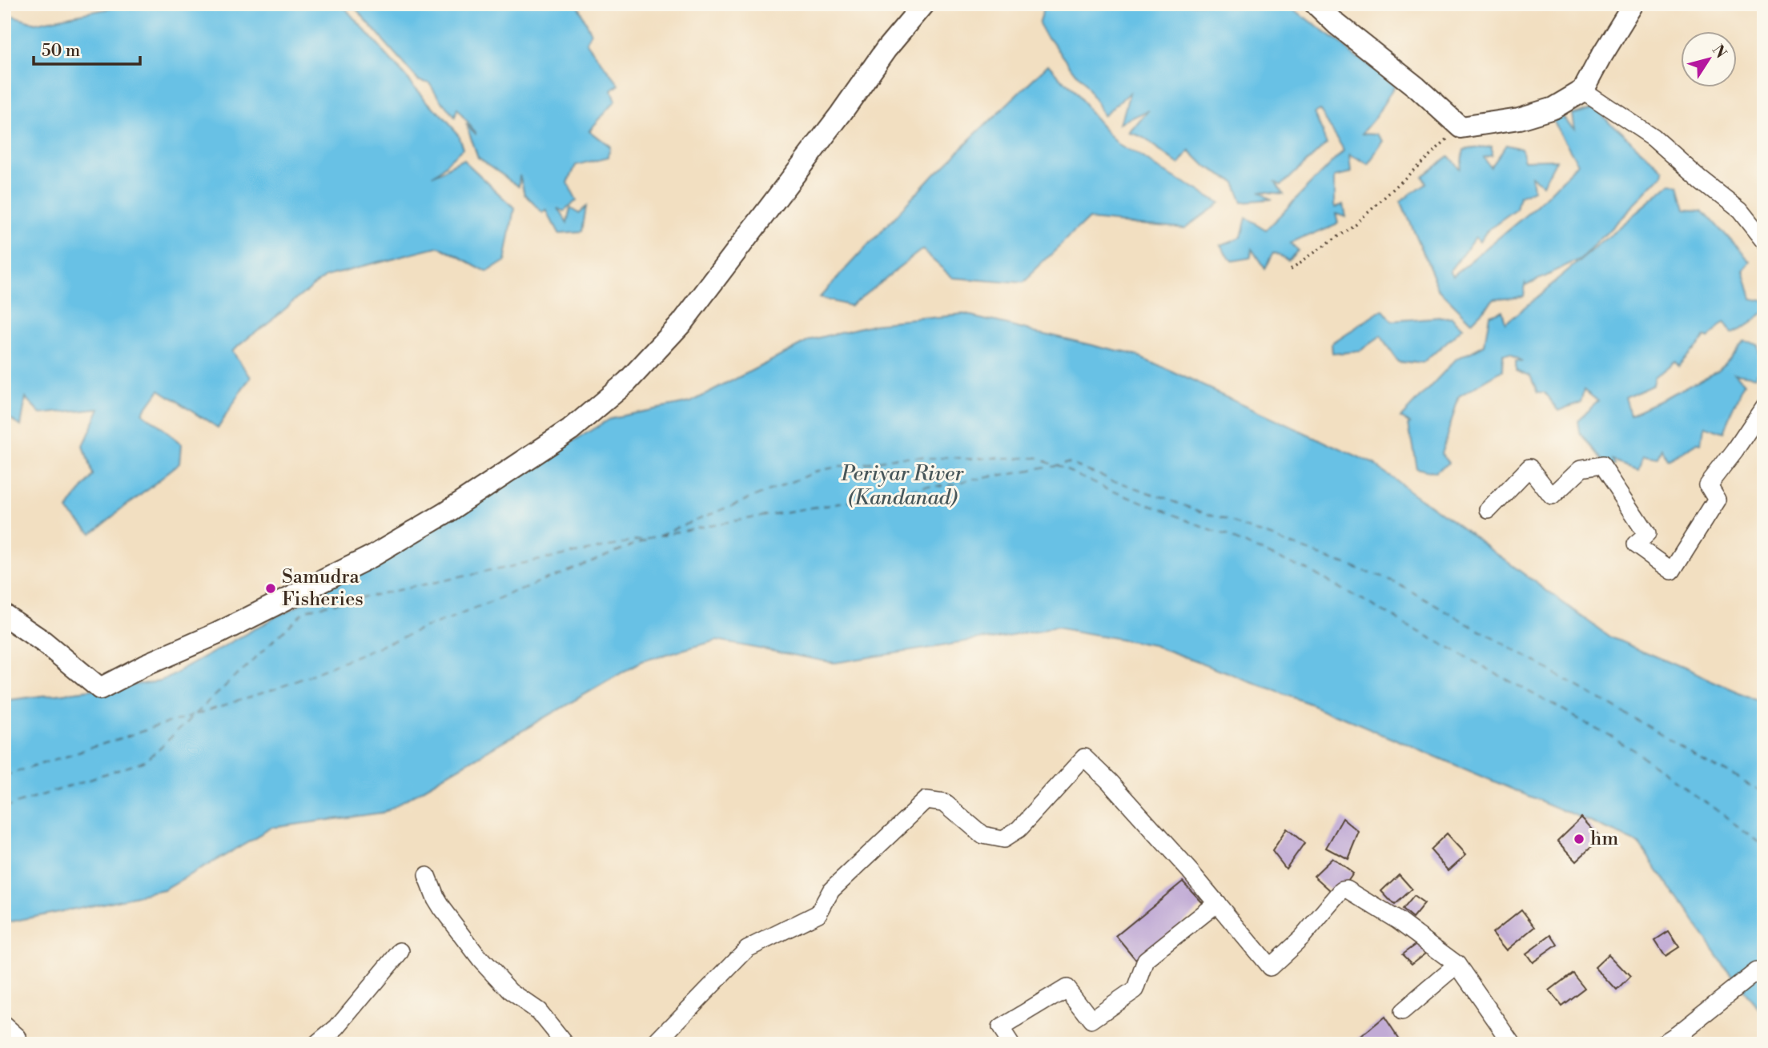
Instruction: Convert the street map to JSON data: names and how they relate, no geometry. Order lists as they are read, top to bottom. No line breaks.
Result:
{"water":["Periyar River (Kandanad)"],"places":["Samudra Fisheries","hm"],"scale_bar":"50 m","north":"top right"}
